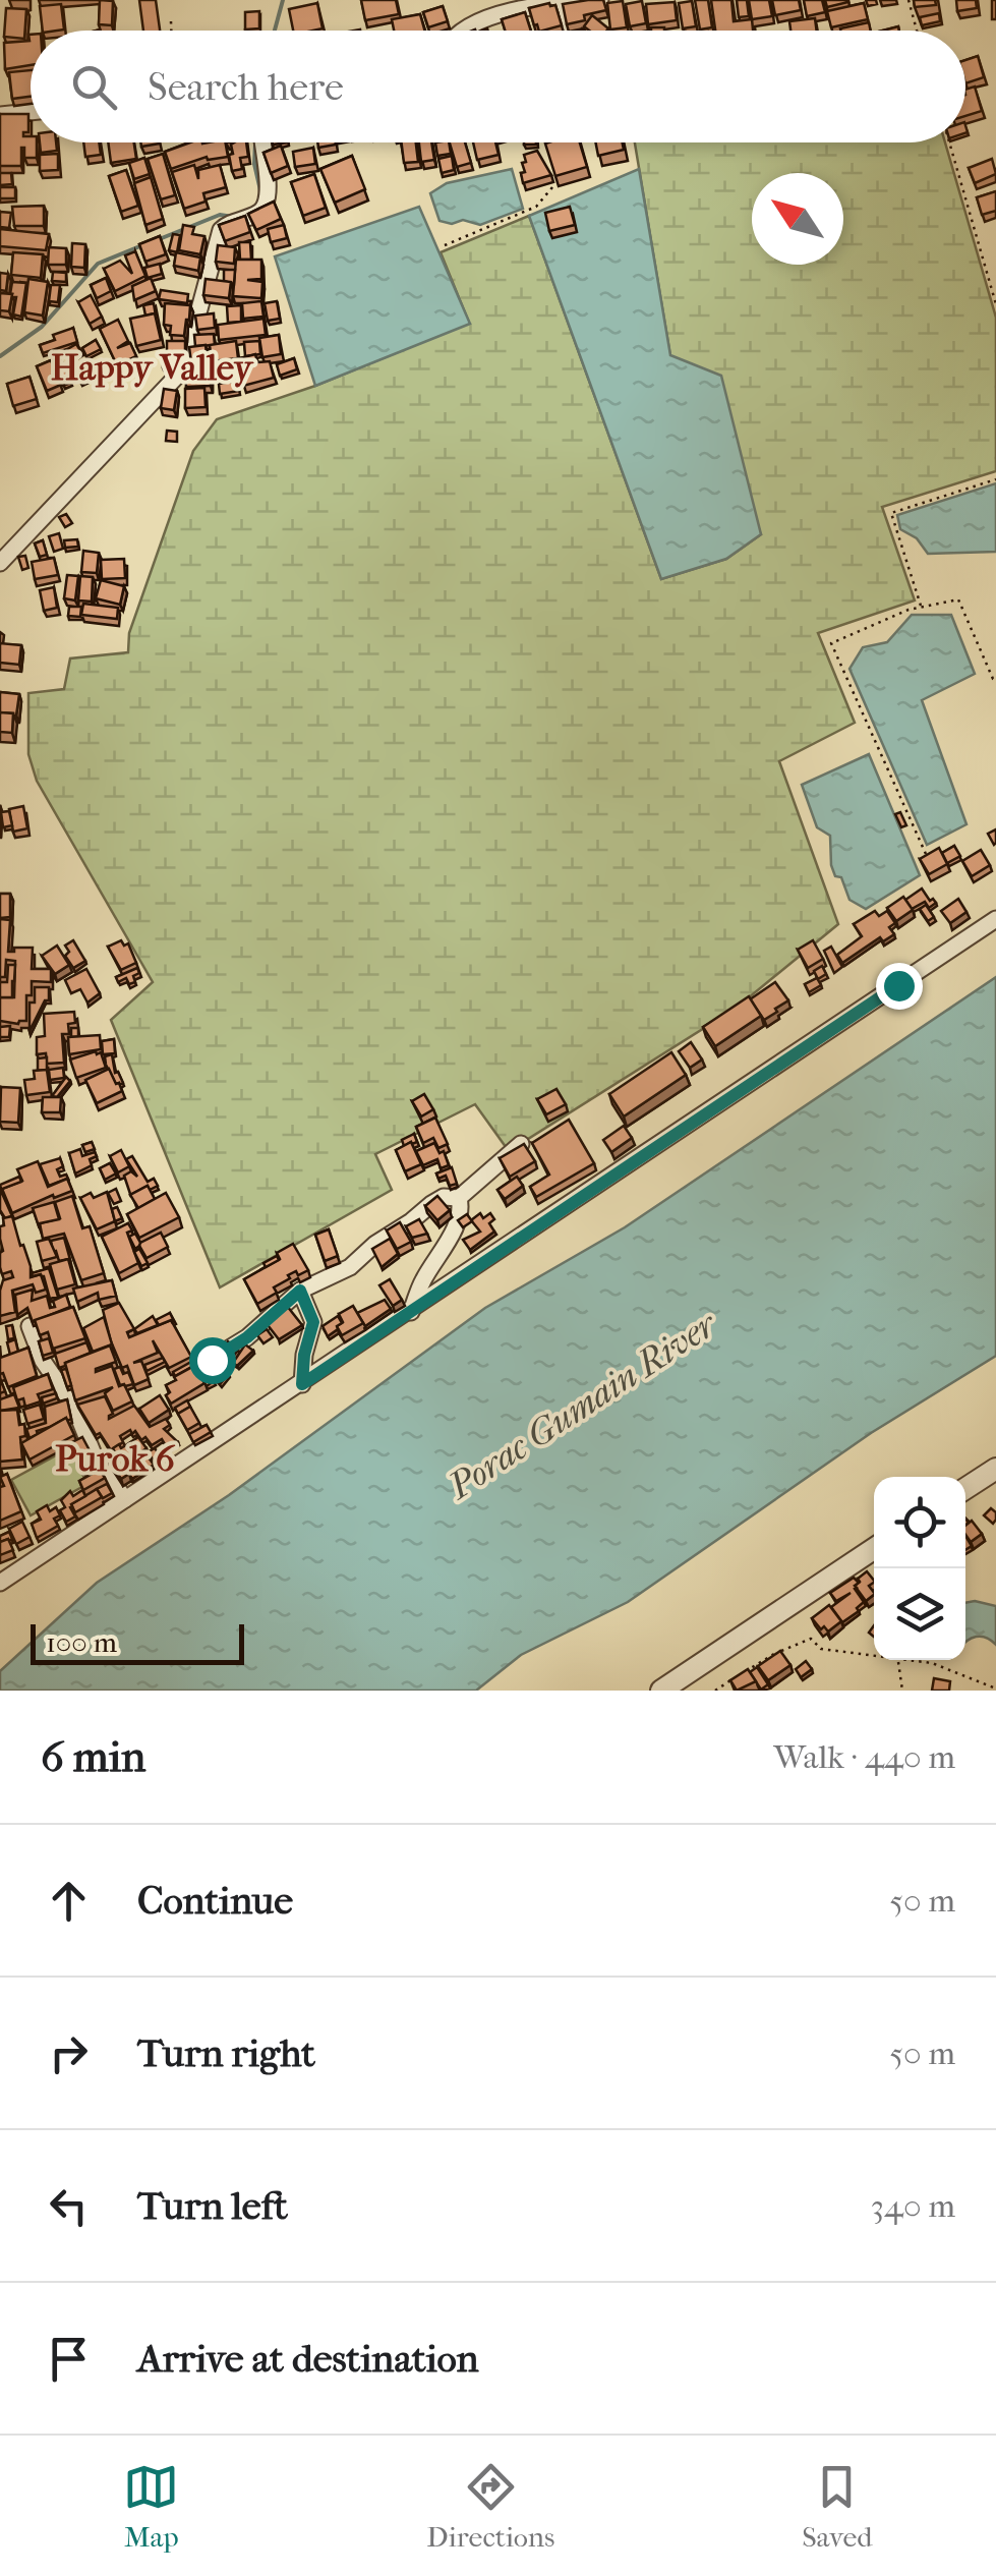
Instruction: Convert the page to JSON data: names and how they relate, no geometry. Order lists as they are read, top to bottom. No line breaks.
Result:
{"districts":["Happy Valley","Purok 6"],"water":["Porac Gumain River"],"scale_bar":"100 m","north":"top left","page":{"search":"Search here","scale":"100 m","heading":["6 min","Walk · 440 m"],"list":[["Continue","50 m"],["Turn right","50 m"],["Turn left","340 m"],"Arrive at destination"],"nav":["Map","Directions","Saved"]}}
